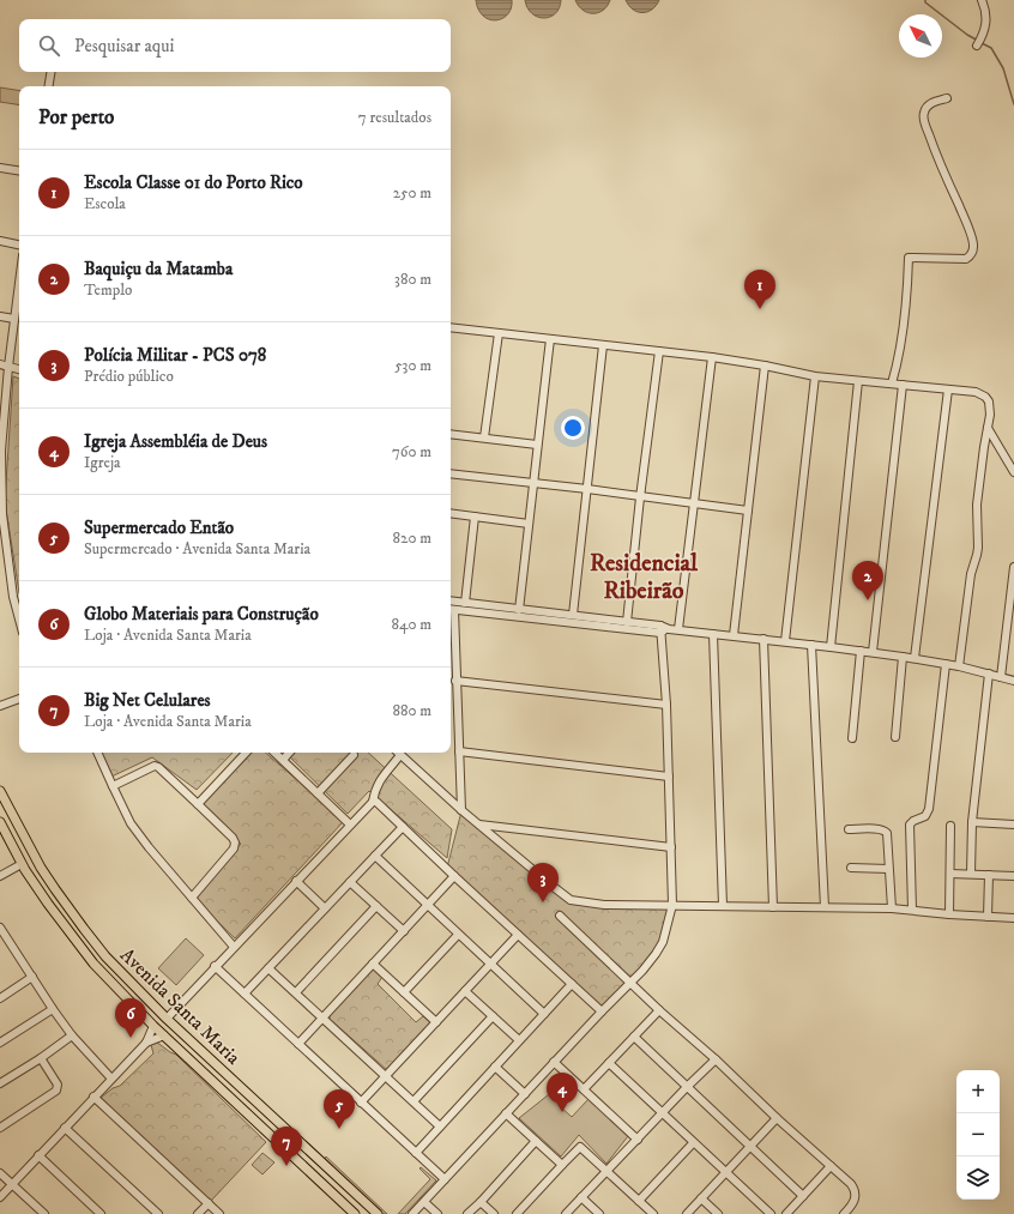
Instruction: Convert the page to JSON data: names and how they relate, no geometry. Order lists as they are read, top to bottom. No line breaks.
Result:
{"streets":{"main road":["Avenida Santa Maria"]},"districts":["Residencial Ribeirão"],"north":"top left","page":{"search":"Pesquisar aqui","heading":["Por perto","7 resultados"],"list":[{"mark":"1","name":"Escola Classe 01 do Porto Rico","note":"Escola","value":"250 m"},{"mark":"2","name":"Baquiçu da Matamba","note":"Templo","value":"380 m"},{"mark":"3","name":"Polícia Militar - PCS 078","note":"Prédio público","value":"530 m"},{"mark":"4","name":"Igreja Assembléia de Deus","note":"Igreja","value":"760 m"},{"mark":"5","name":"Supermercado Então","note":"Supermercado · Avenida Santa Maria","value":"820 m"},{"mark":"6","name":"Globo Materiais para Construção","note":"Loja · Avenida Santa Maria","value":"840 m"},{"mark":"7","name":"Big Net Celulares","note":"Loja · Avenida Santa Maria","value":"880 m"}],"pins":["1","2","3","6","4","5","7"],"map_buttons":["+","−"]}}
